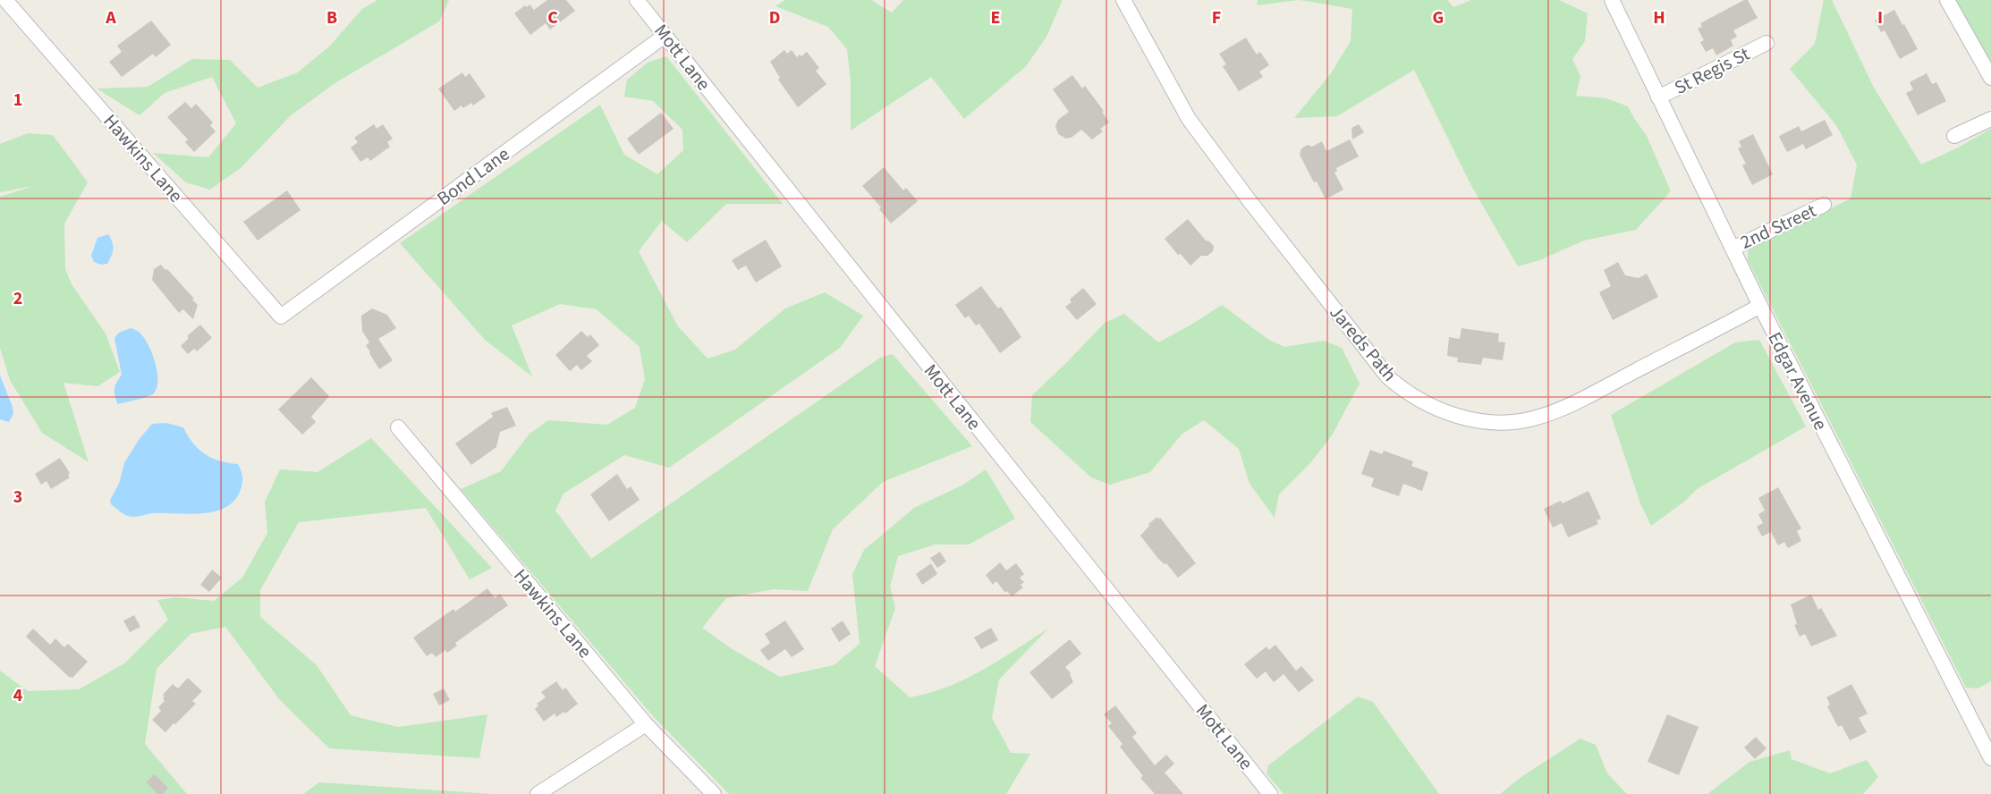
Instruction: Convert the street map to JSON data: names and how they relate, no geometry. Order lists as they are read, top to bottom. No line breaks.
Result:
{"streets":{"street":["Mott Lane","St Regis St","Hawkins Lane","Bond Lane","2nd Street","Jareds Path","Edgar Avenue"]},"crossings":[["Mott Lane","Bond Lane"],["St Regis St","Edgar Avenue"],["Hawkins Lane","Bond Lane"],["2nd Street","Edgar Avenue"],["Jareds Path","Edgar Avenue"]],"grid":{"columns":["A","B","C","D","E","F","G","H","I"],"rows":["1","2","3","4"]}}
